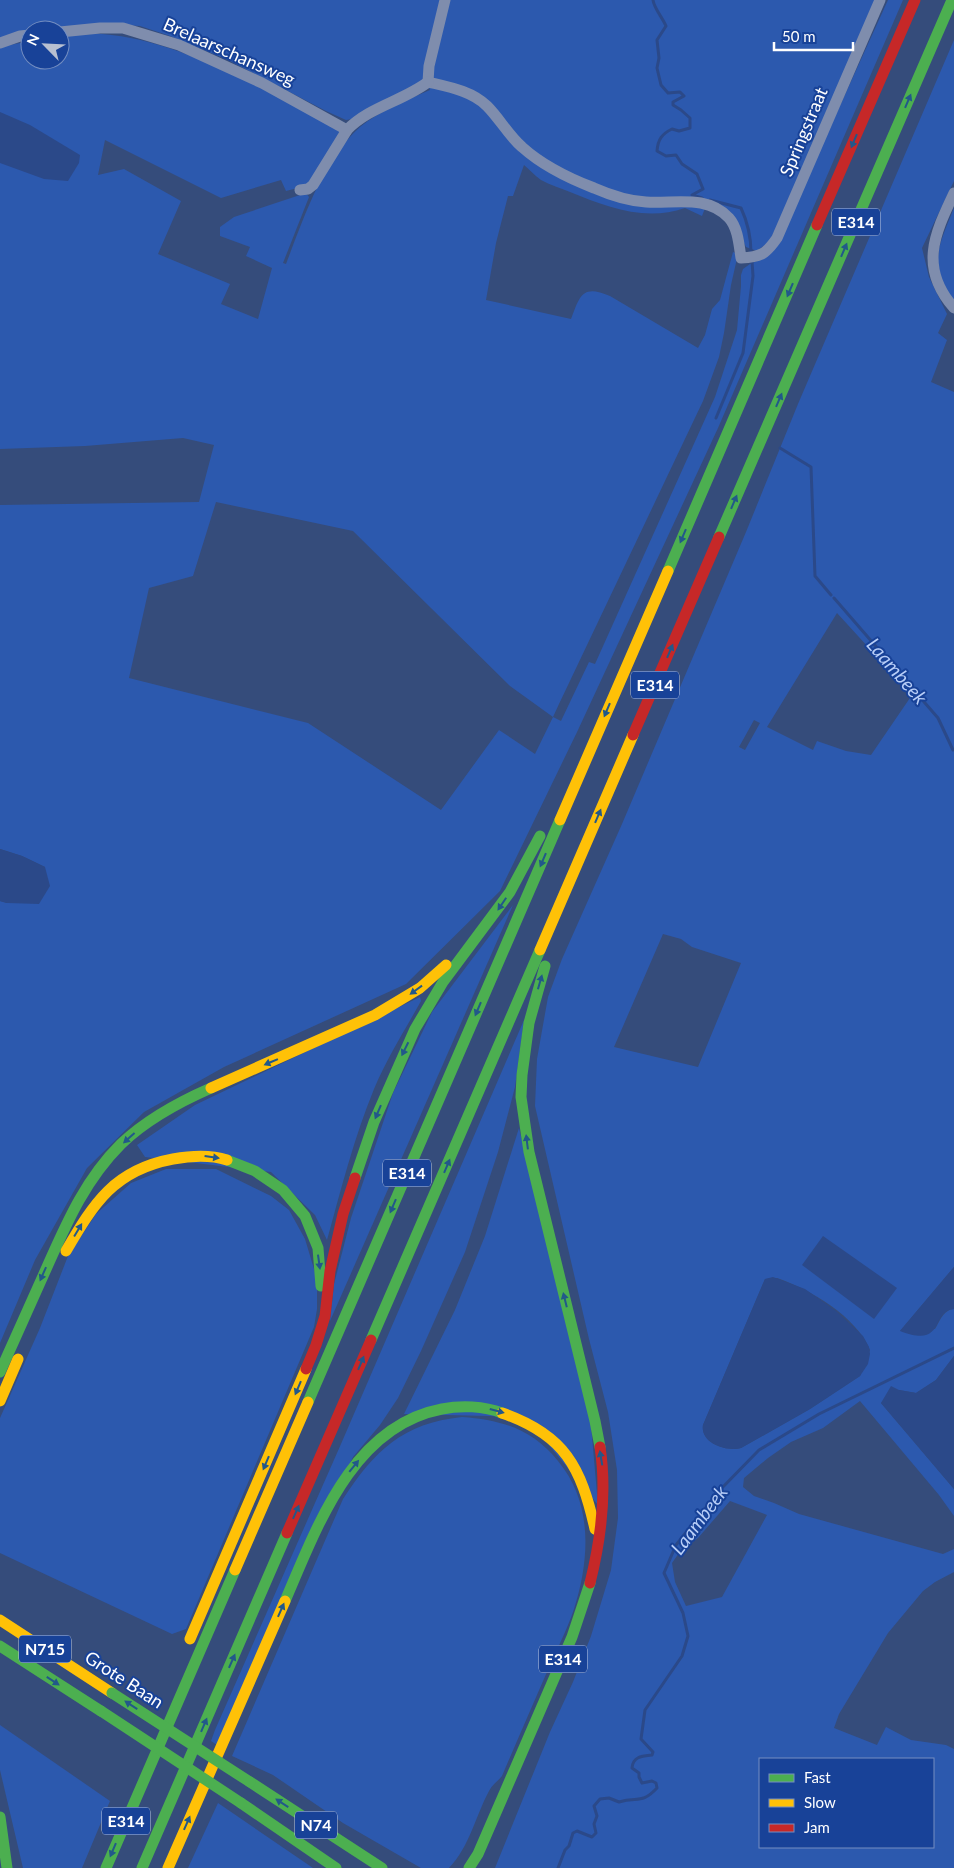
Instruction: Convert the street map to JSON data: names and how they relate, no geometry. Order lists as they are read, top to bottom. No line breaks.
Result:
{"streets":{"highway":["E314","N715","Grote Baan","N74"],"street":["Brelaarschansweg","Springstraat"]},"crossings":[["N715","N74"],["Grote Baan","N74"]],"water":["Laambeek"],"legend":["Fast","Slow","Jam"],"scale_bar":"50 m","north":"top left"}
